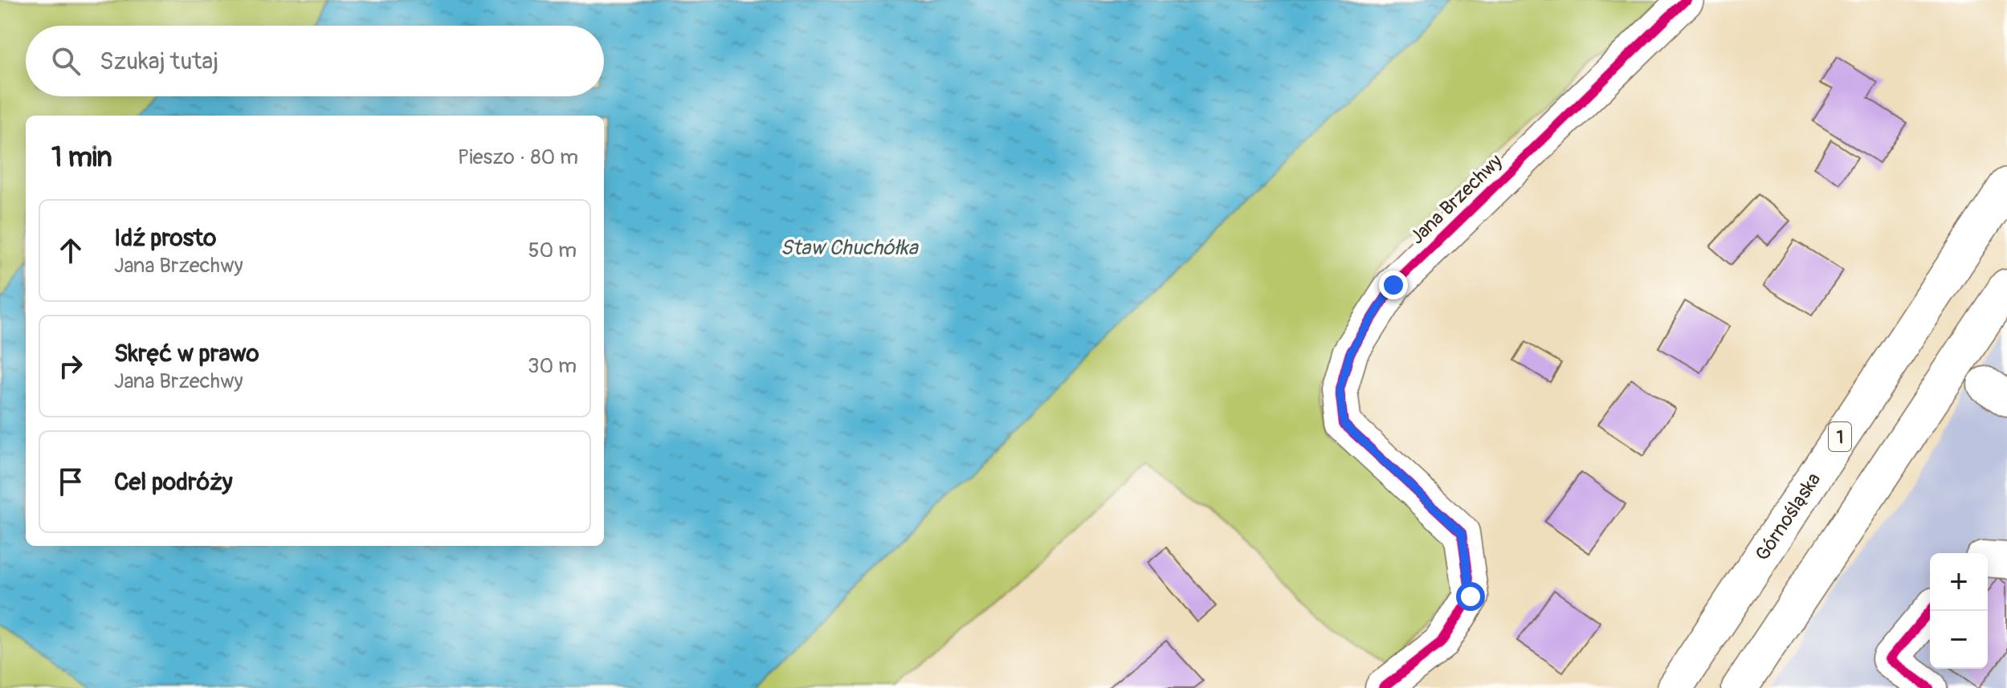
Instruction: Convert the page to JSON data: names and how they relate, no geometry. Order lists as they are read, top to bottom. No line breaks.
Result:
{"streets":{"main road":["Jana Brzechwy","1","Górnośląska"]},"water":["Staw Chuchółka"],"page":{"search":"Szukaj tutaj","heading":["1 min","Pieszo · 80 m"],"list":[["Idź prosto","Jana Brzechwy","50 m"],["Skręć w prawo","Jana Brzechwy","30 m"],"Cel podróży"],"map_buttons":["+","−"]}}
